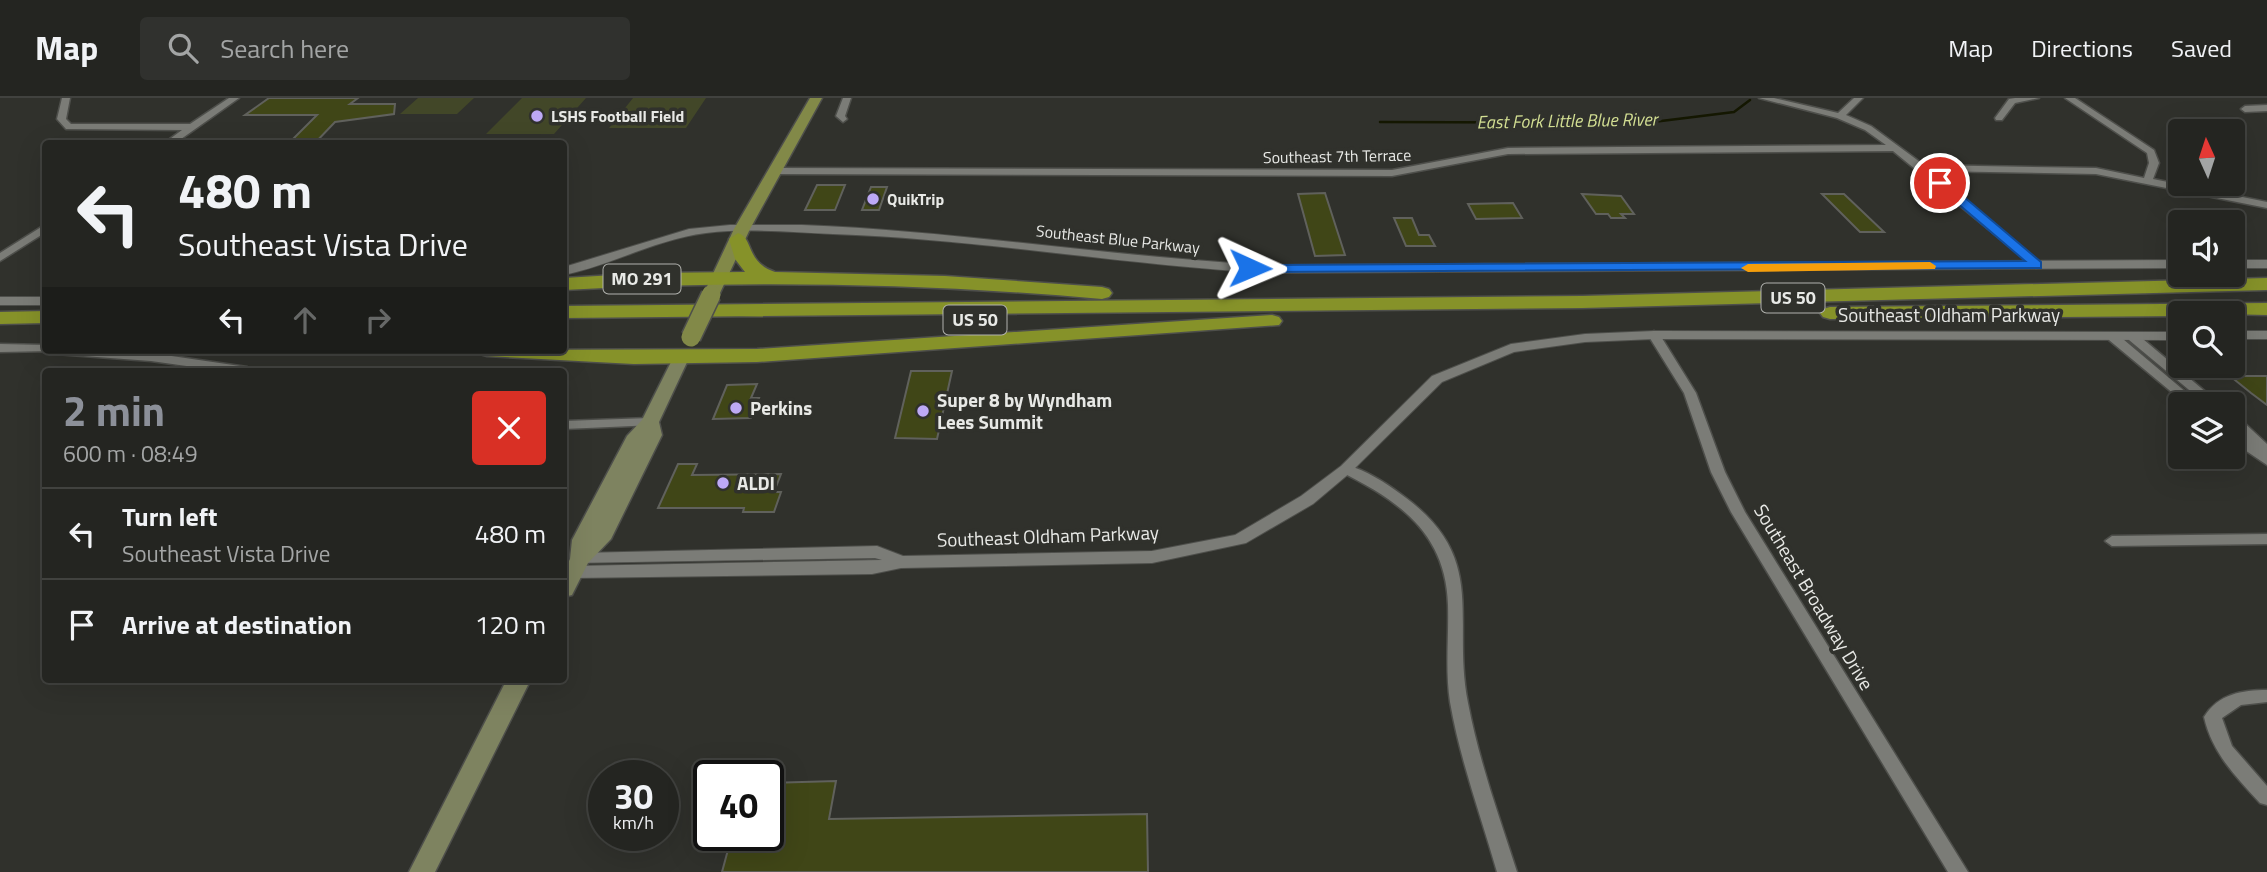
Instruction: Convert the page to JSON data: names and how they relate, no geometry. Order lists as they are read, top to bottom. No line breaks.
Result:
{"streets":{"highway":["MO 291","US 50"],"street":["Southeast 7th Terrace","Southeast Blue Parkway","Southeast Oldham Parkway","Southeast Broadway Drive"]},"crossings":[["Southeast Oldham Parkway","Southeast Broadway Drive"]],"water":["East Fork Little Blue River"],"places":["LSHS Football Field","QuikTrip","Perkins","Super 8 by Wyndham Lees Summit","ALDI"],"north":"top","page":{"header":"Map","search":"Search here","nav":["Map","Directions","Saved"],"turn":["480 m","Southeast Vista Drive"],"heading":["2 min","600 m · 08:49"],"list":[{"name":"Turn left","note":"Southeast Vista Drive","value":"480 m"},{"name":"Arrive at destination","value":"120 m"}],"speed":"30 km/h","limit":"40"}}
